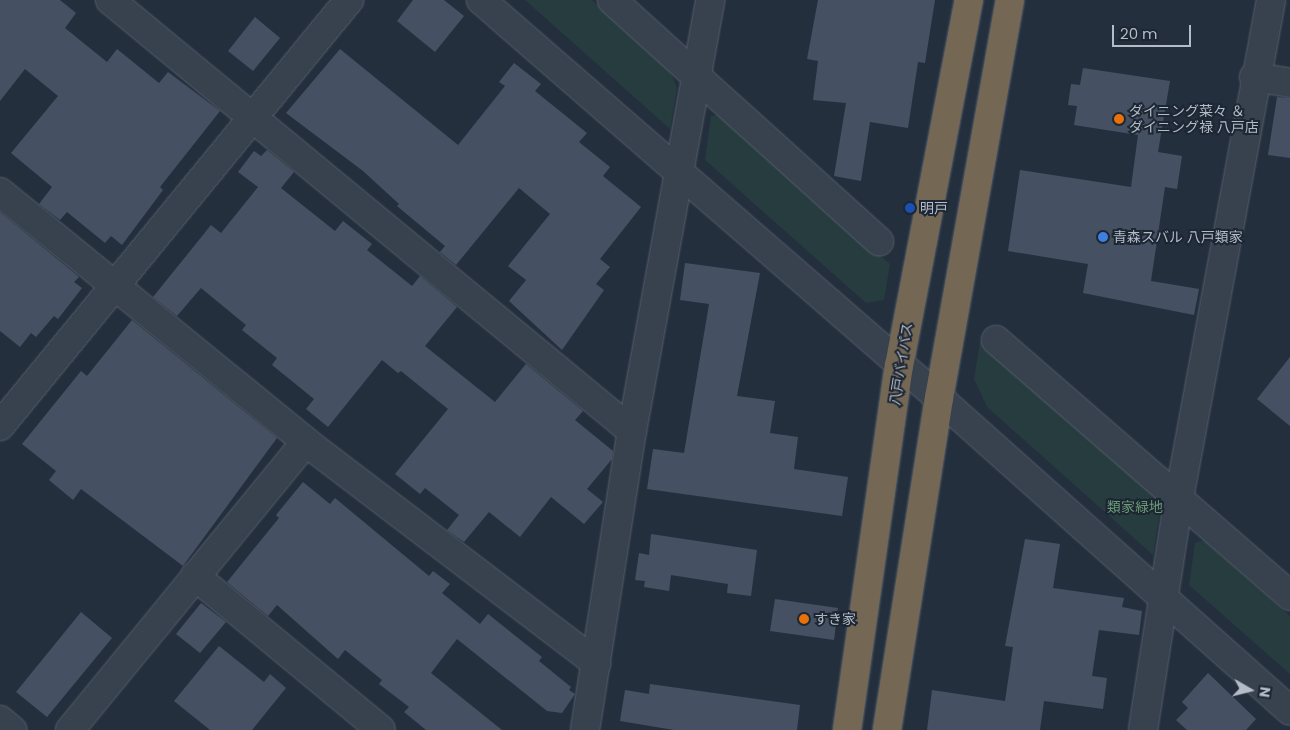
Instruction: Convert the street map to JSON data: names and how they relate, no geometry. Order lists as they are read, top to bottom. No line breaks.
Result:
{"streets":{"highway":["八戸バイパス"]},"parks":["類家緑地"],"places":["ダイニング菜々 ＆ ダイニング禄 八戸店","明戸","青森スバル 八戸類家","すき家"],"scale_bar":"20 m","north":"right"}
